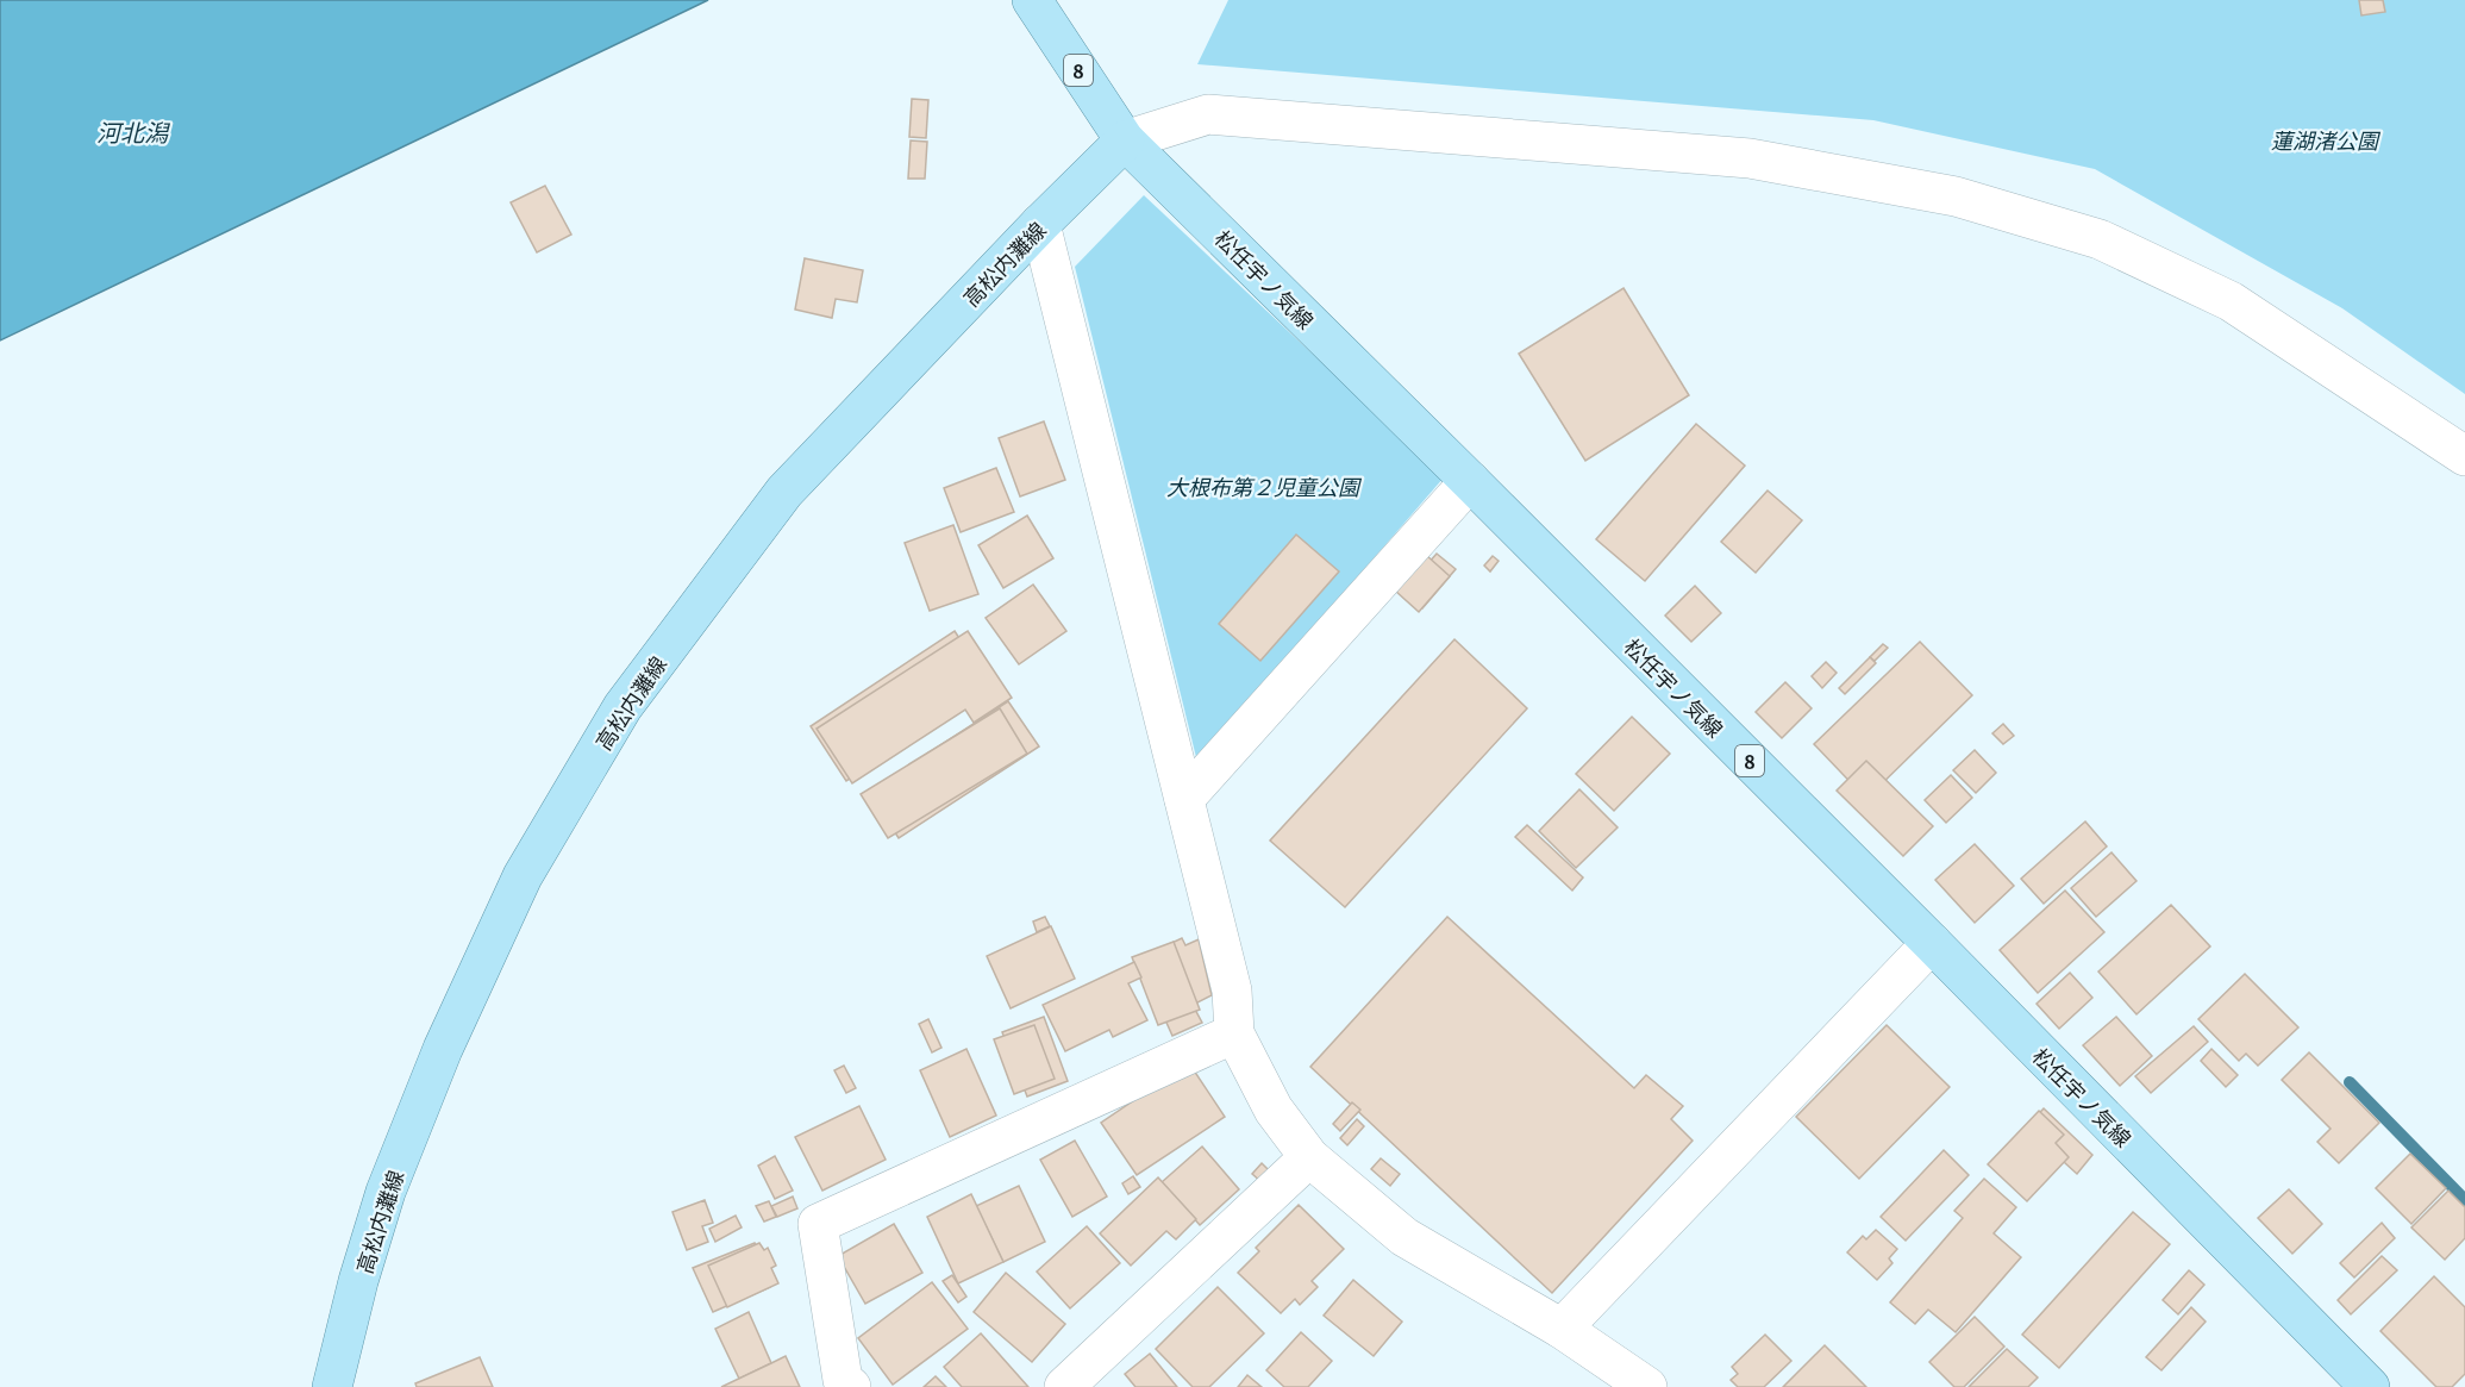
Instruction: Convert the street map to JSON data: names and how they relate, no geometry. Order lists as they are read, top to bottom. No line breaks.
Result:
{"streets":{"main road":["8","高松内灘線","松任宇ノ気線"]},"crossings":[["高松内灘線","松任宇ノ気線"]],"water":["河北潟"],"parks":["蓮湖渚公園","大根布第２児童公園"]}
